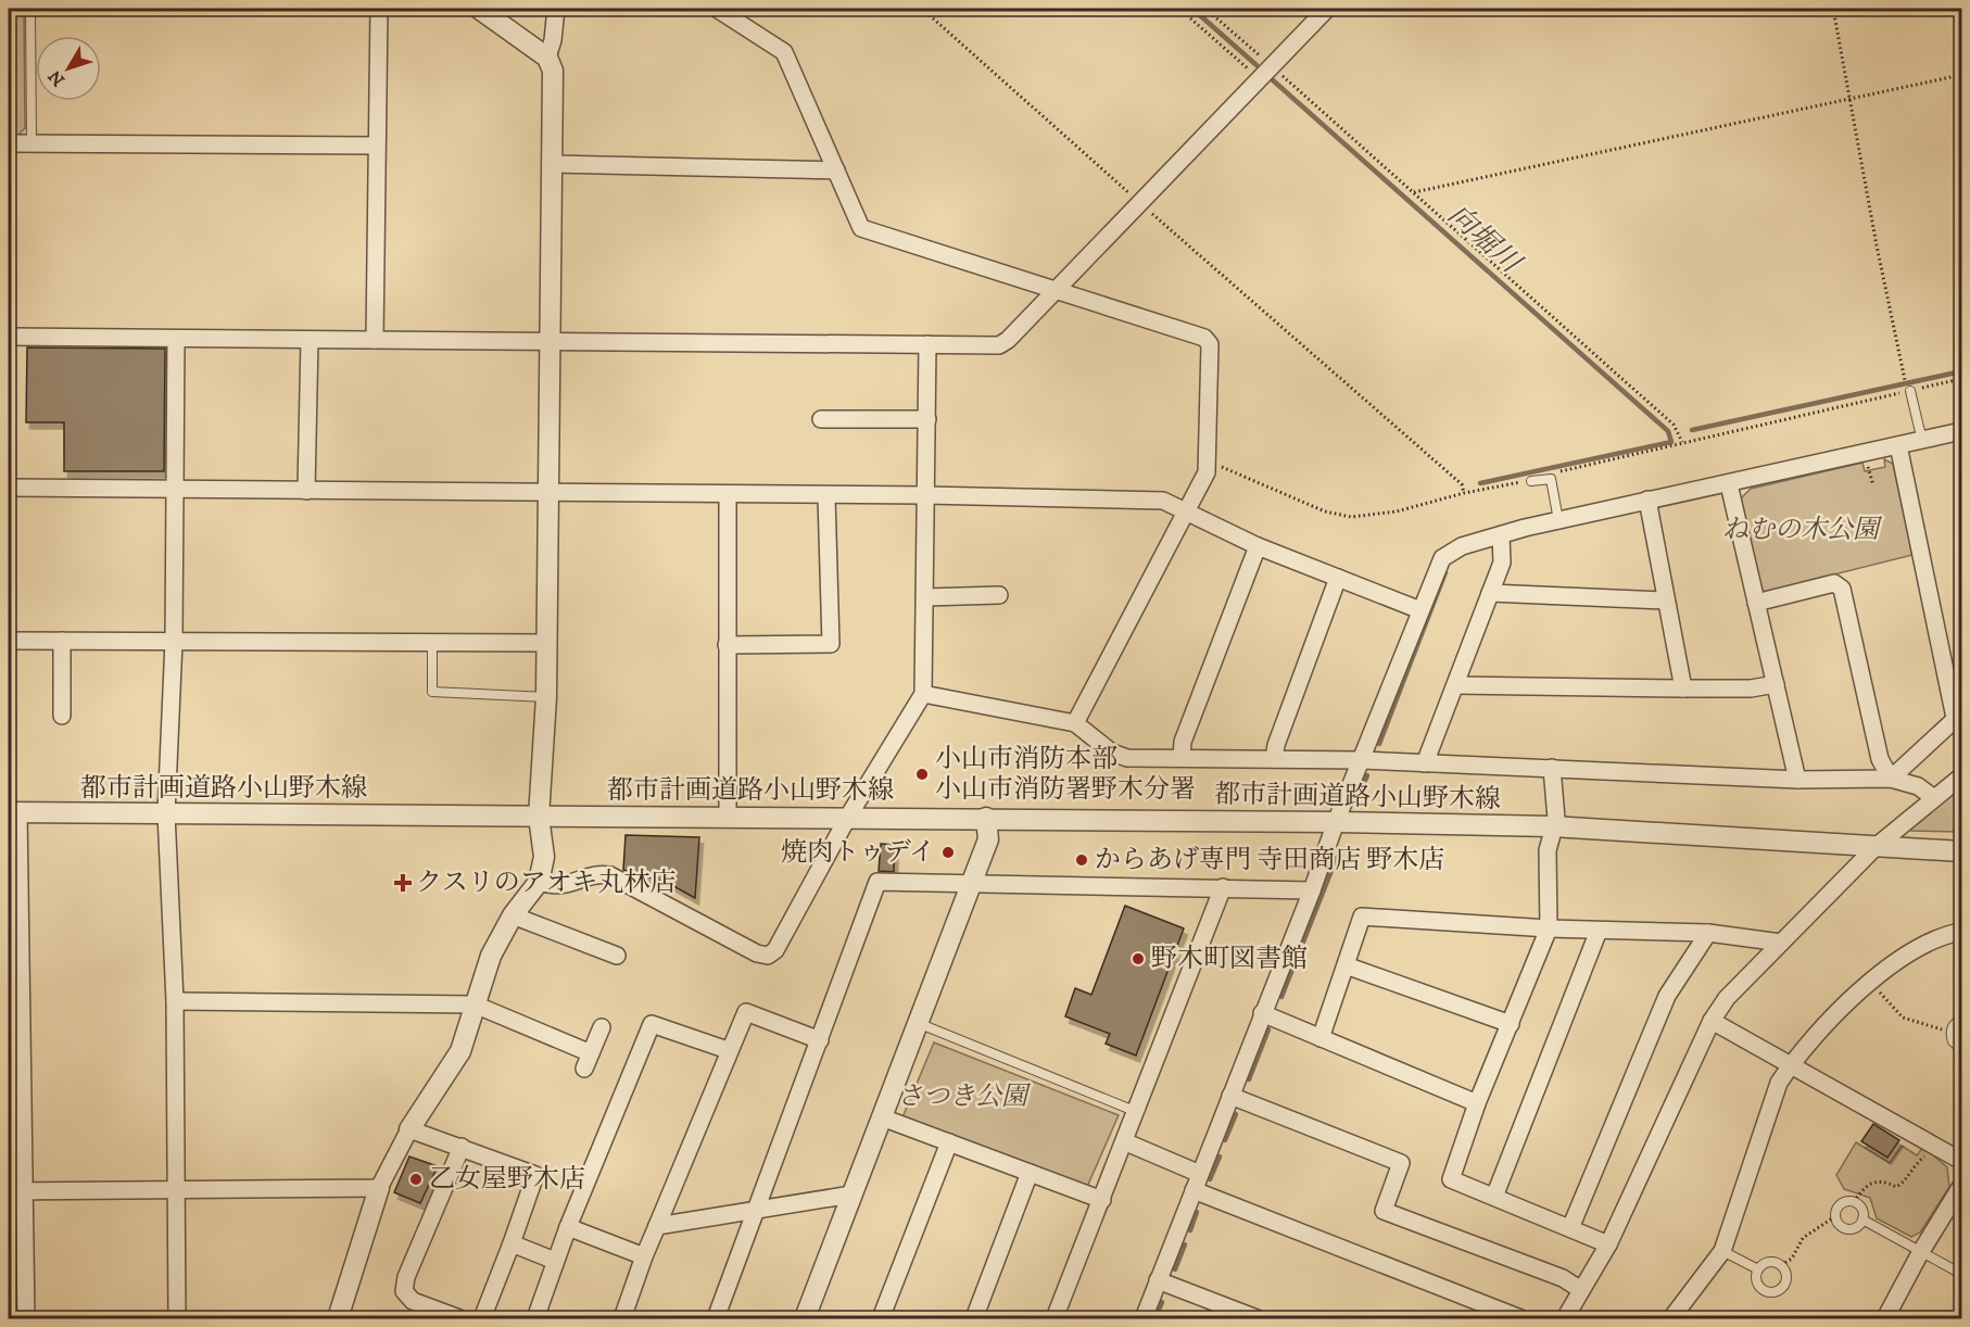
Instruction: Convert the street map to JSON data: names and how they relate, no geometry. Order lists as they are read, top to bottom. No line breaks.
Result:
{"streets":{"street":["都市計画道路小山野木線"]},"water":["向堀川"],"parks":["ねむの木公園","さつき公園"],"places":{"other":["小山市消防本部 小山市消防署野木分署","焼肉トゥデイ","からあげ専門 寺田商店 野木店","野木町図書館","乙女屋野木店"],"health":["クスリのアオキ丸林店"]},"north":"bottom left"}
